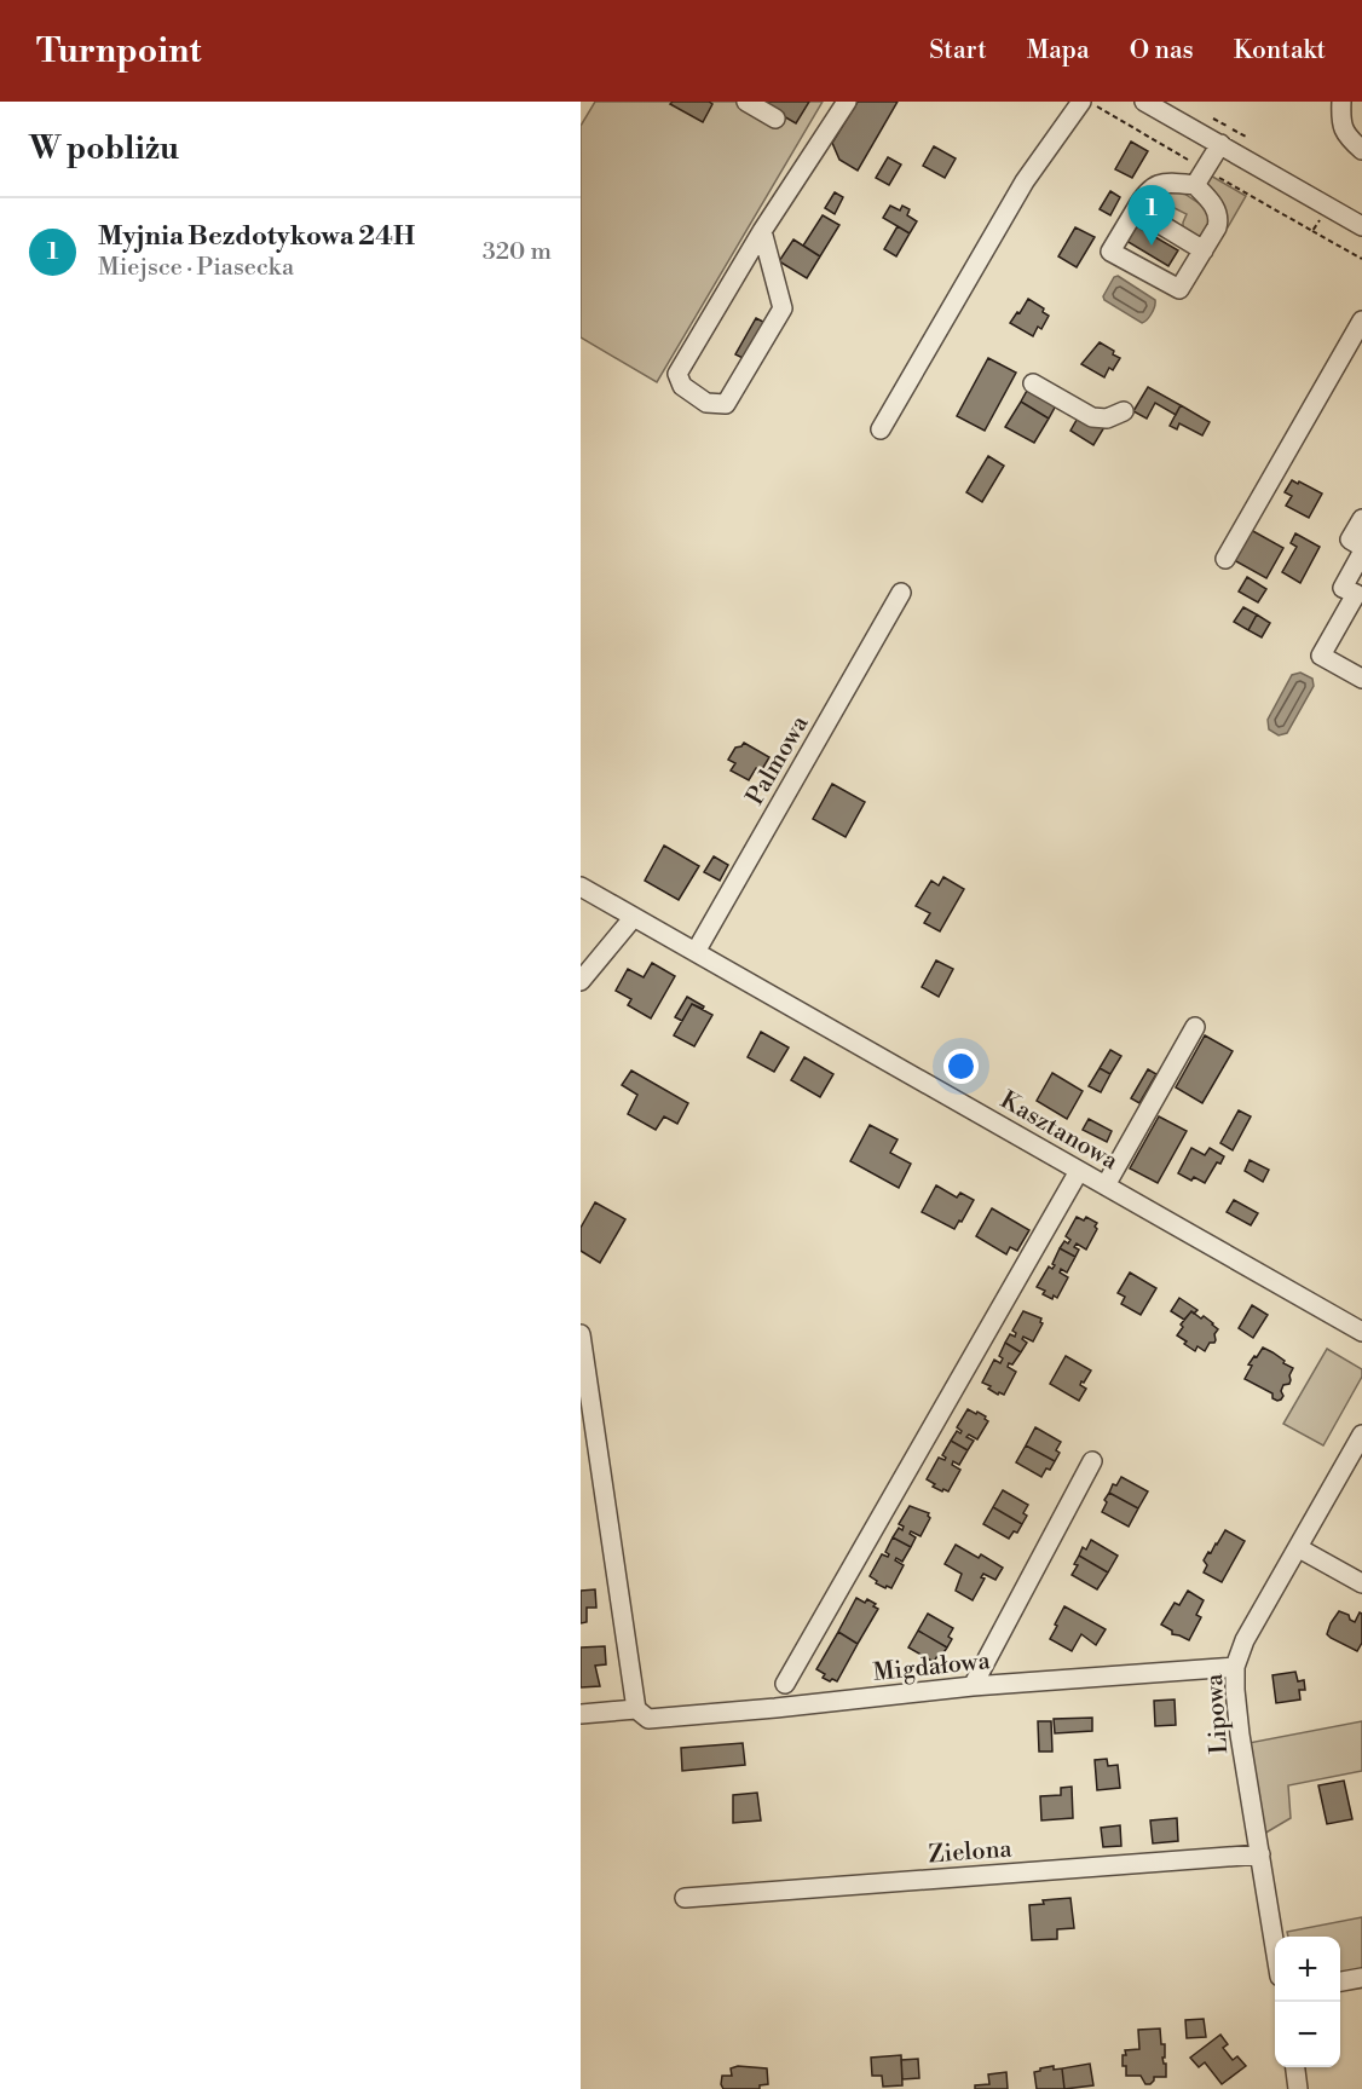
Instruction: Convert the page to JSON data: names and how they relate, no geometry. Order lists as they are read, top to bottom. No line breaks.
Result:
{"streets":{"street":["Palmowa","Kasztanowa","Migdałowa","Lipowa","Zielona"]},"crossings":[["Palmowa","Kasztanowa"],["Migdałowa","Lipowa"],["Lipowa","Zielona"]],"page":{"header":"Turnpoint","nav":["Start","Mapa","O nas","Kontakt"],"heading":"W pobliżu","pins":"1","list":[{"mark":"1","name":"Myjnia Bezdotykowa 24H","note":"Miejsce · Piasecka","value":"320 m"}],"map_buttons":["+","−"]}}
